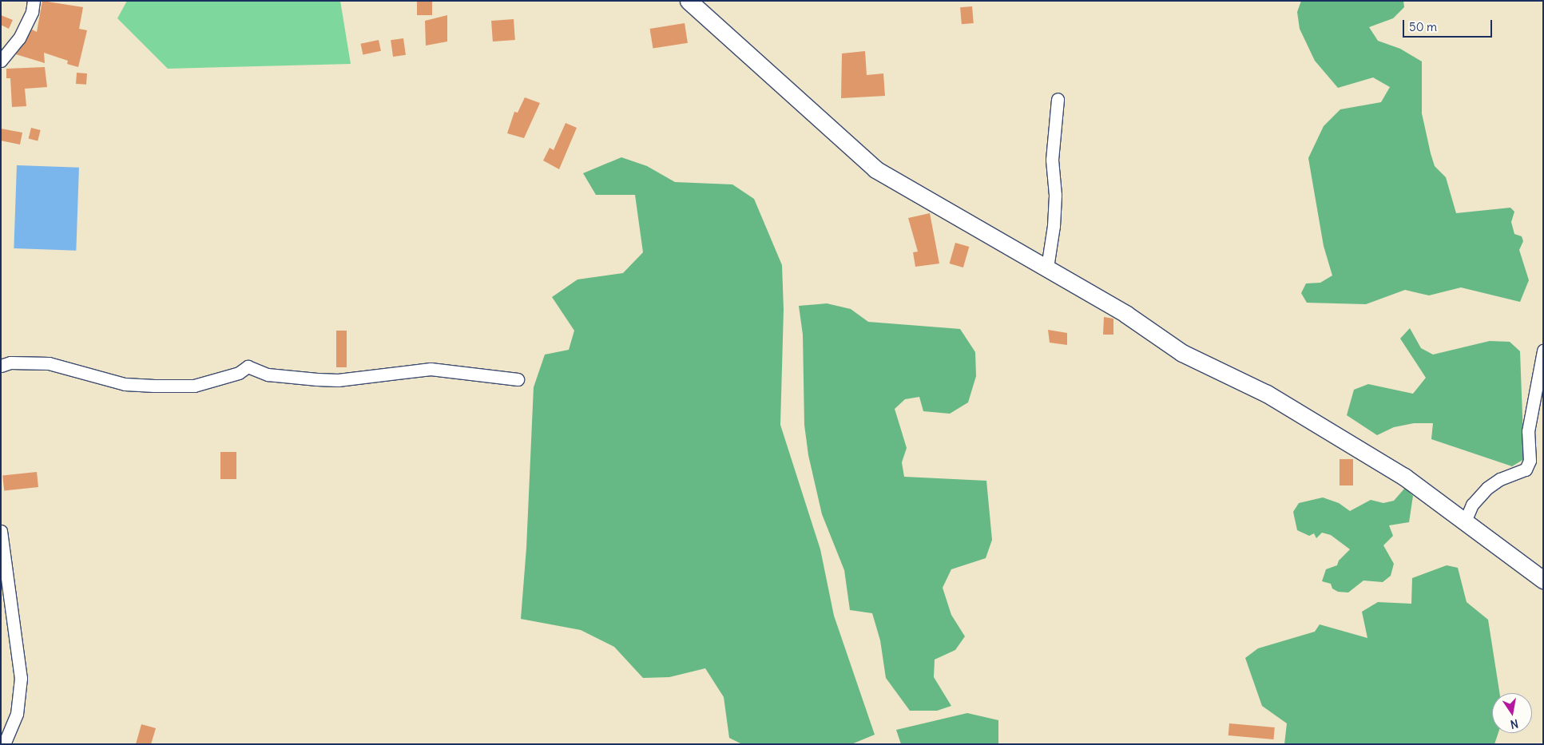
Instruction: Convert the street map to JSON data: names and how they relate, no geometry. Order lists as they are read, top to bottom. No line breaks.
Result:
{"scale_bar":"50 m","north":"bottom"}
